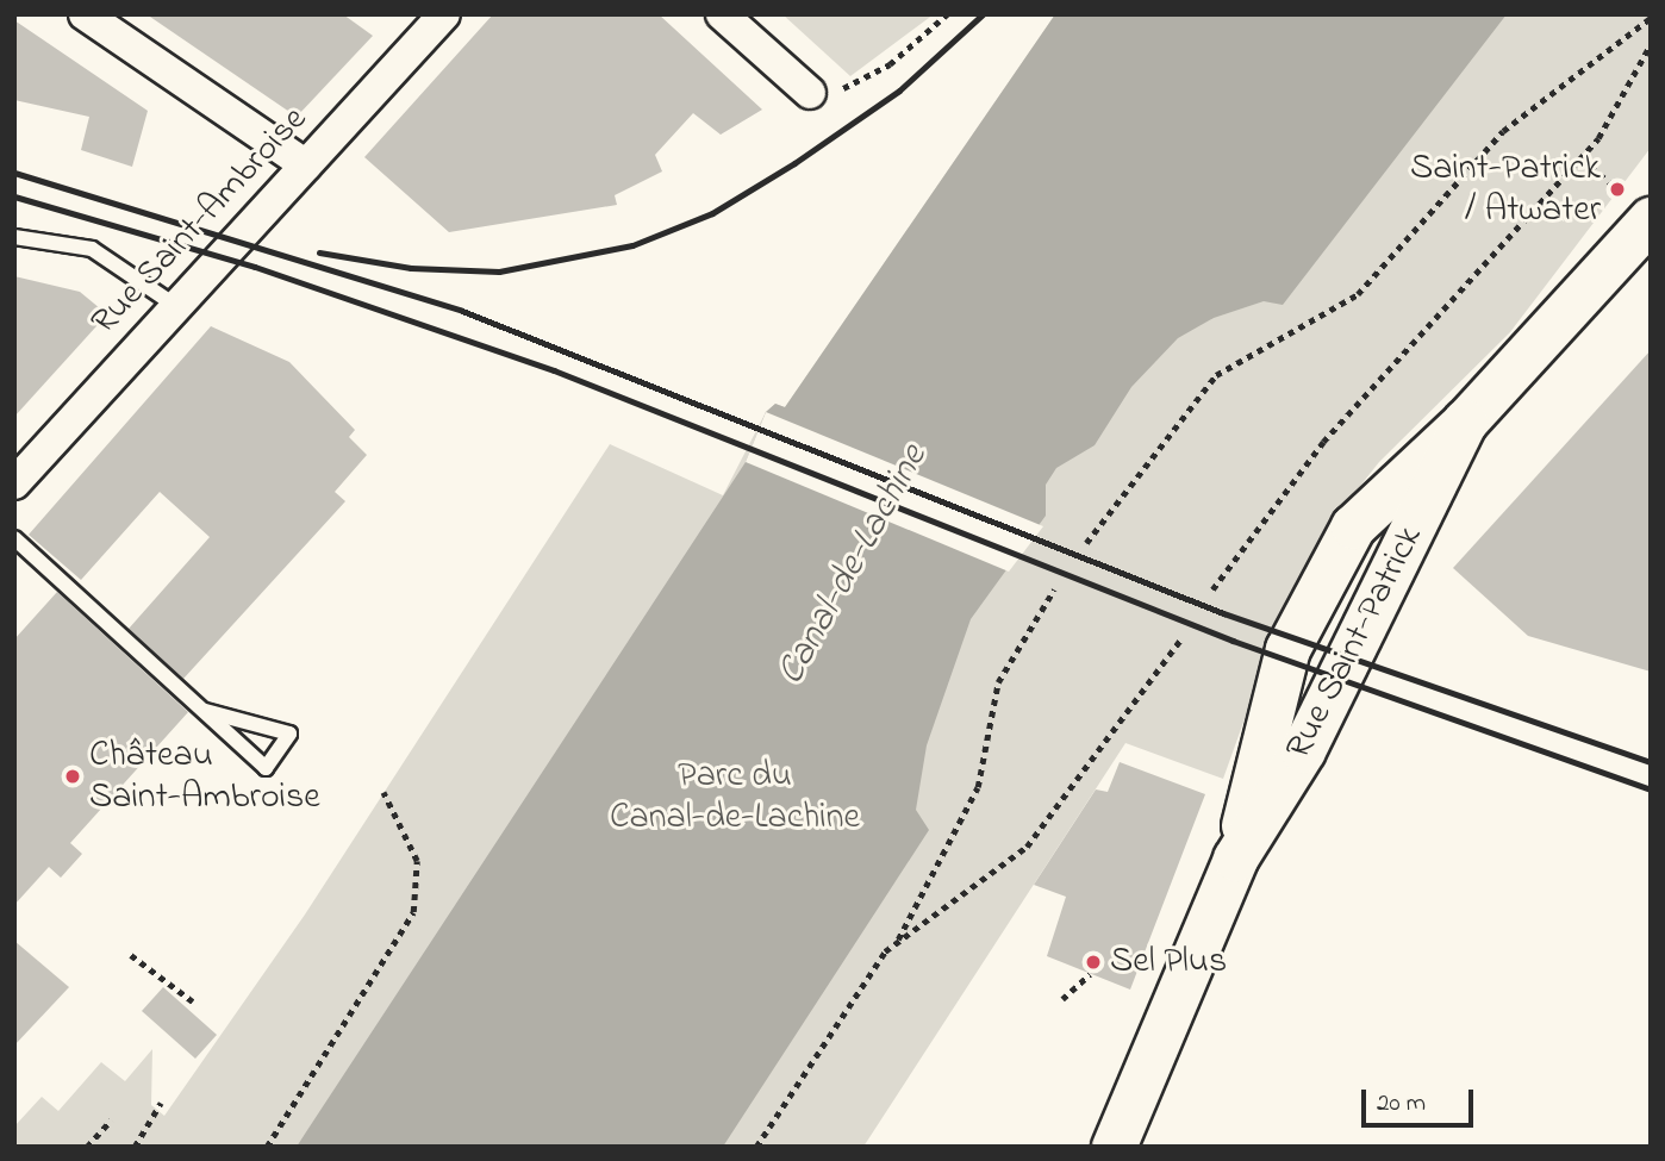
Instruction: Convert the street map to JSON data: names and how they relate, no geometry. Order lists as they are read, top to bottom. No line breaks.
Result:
{"streets":{"main road":["Rue Saint-Patrick"],"street":["Rue Saint-Ambroise"]},"water":["Canal-de-Lachine"],"parks":["Parc du Canal-de-Lachine"],"places":["Saint-Patrick / Atwater","Château Saint-Ambroise","Sel Plus"],"scale_bar":"20 m"}
